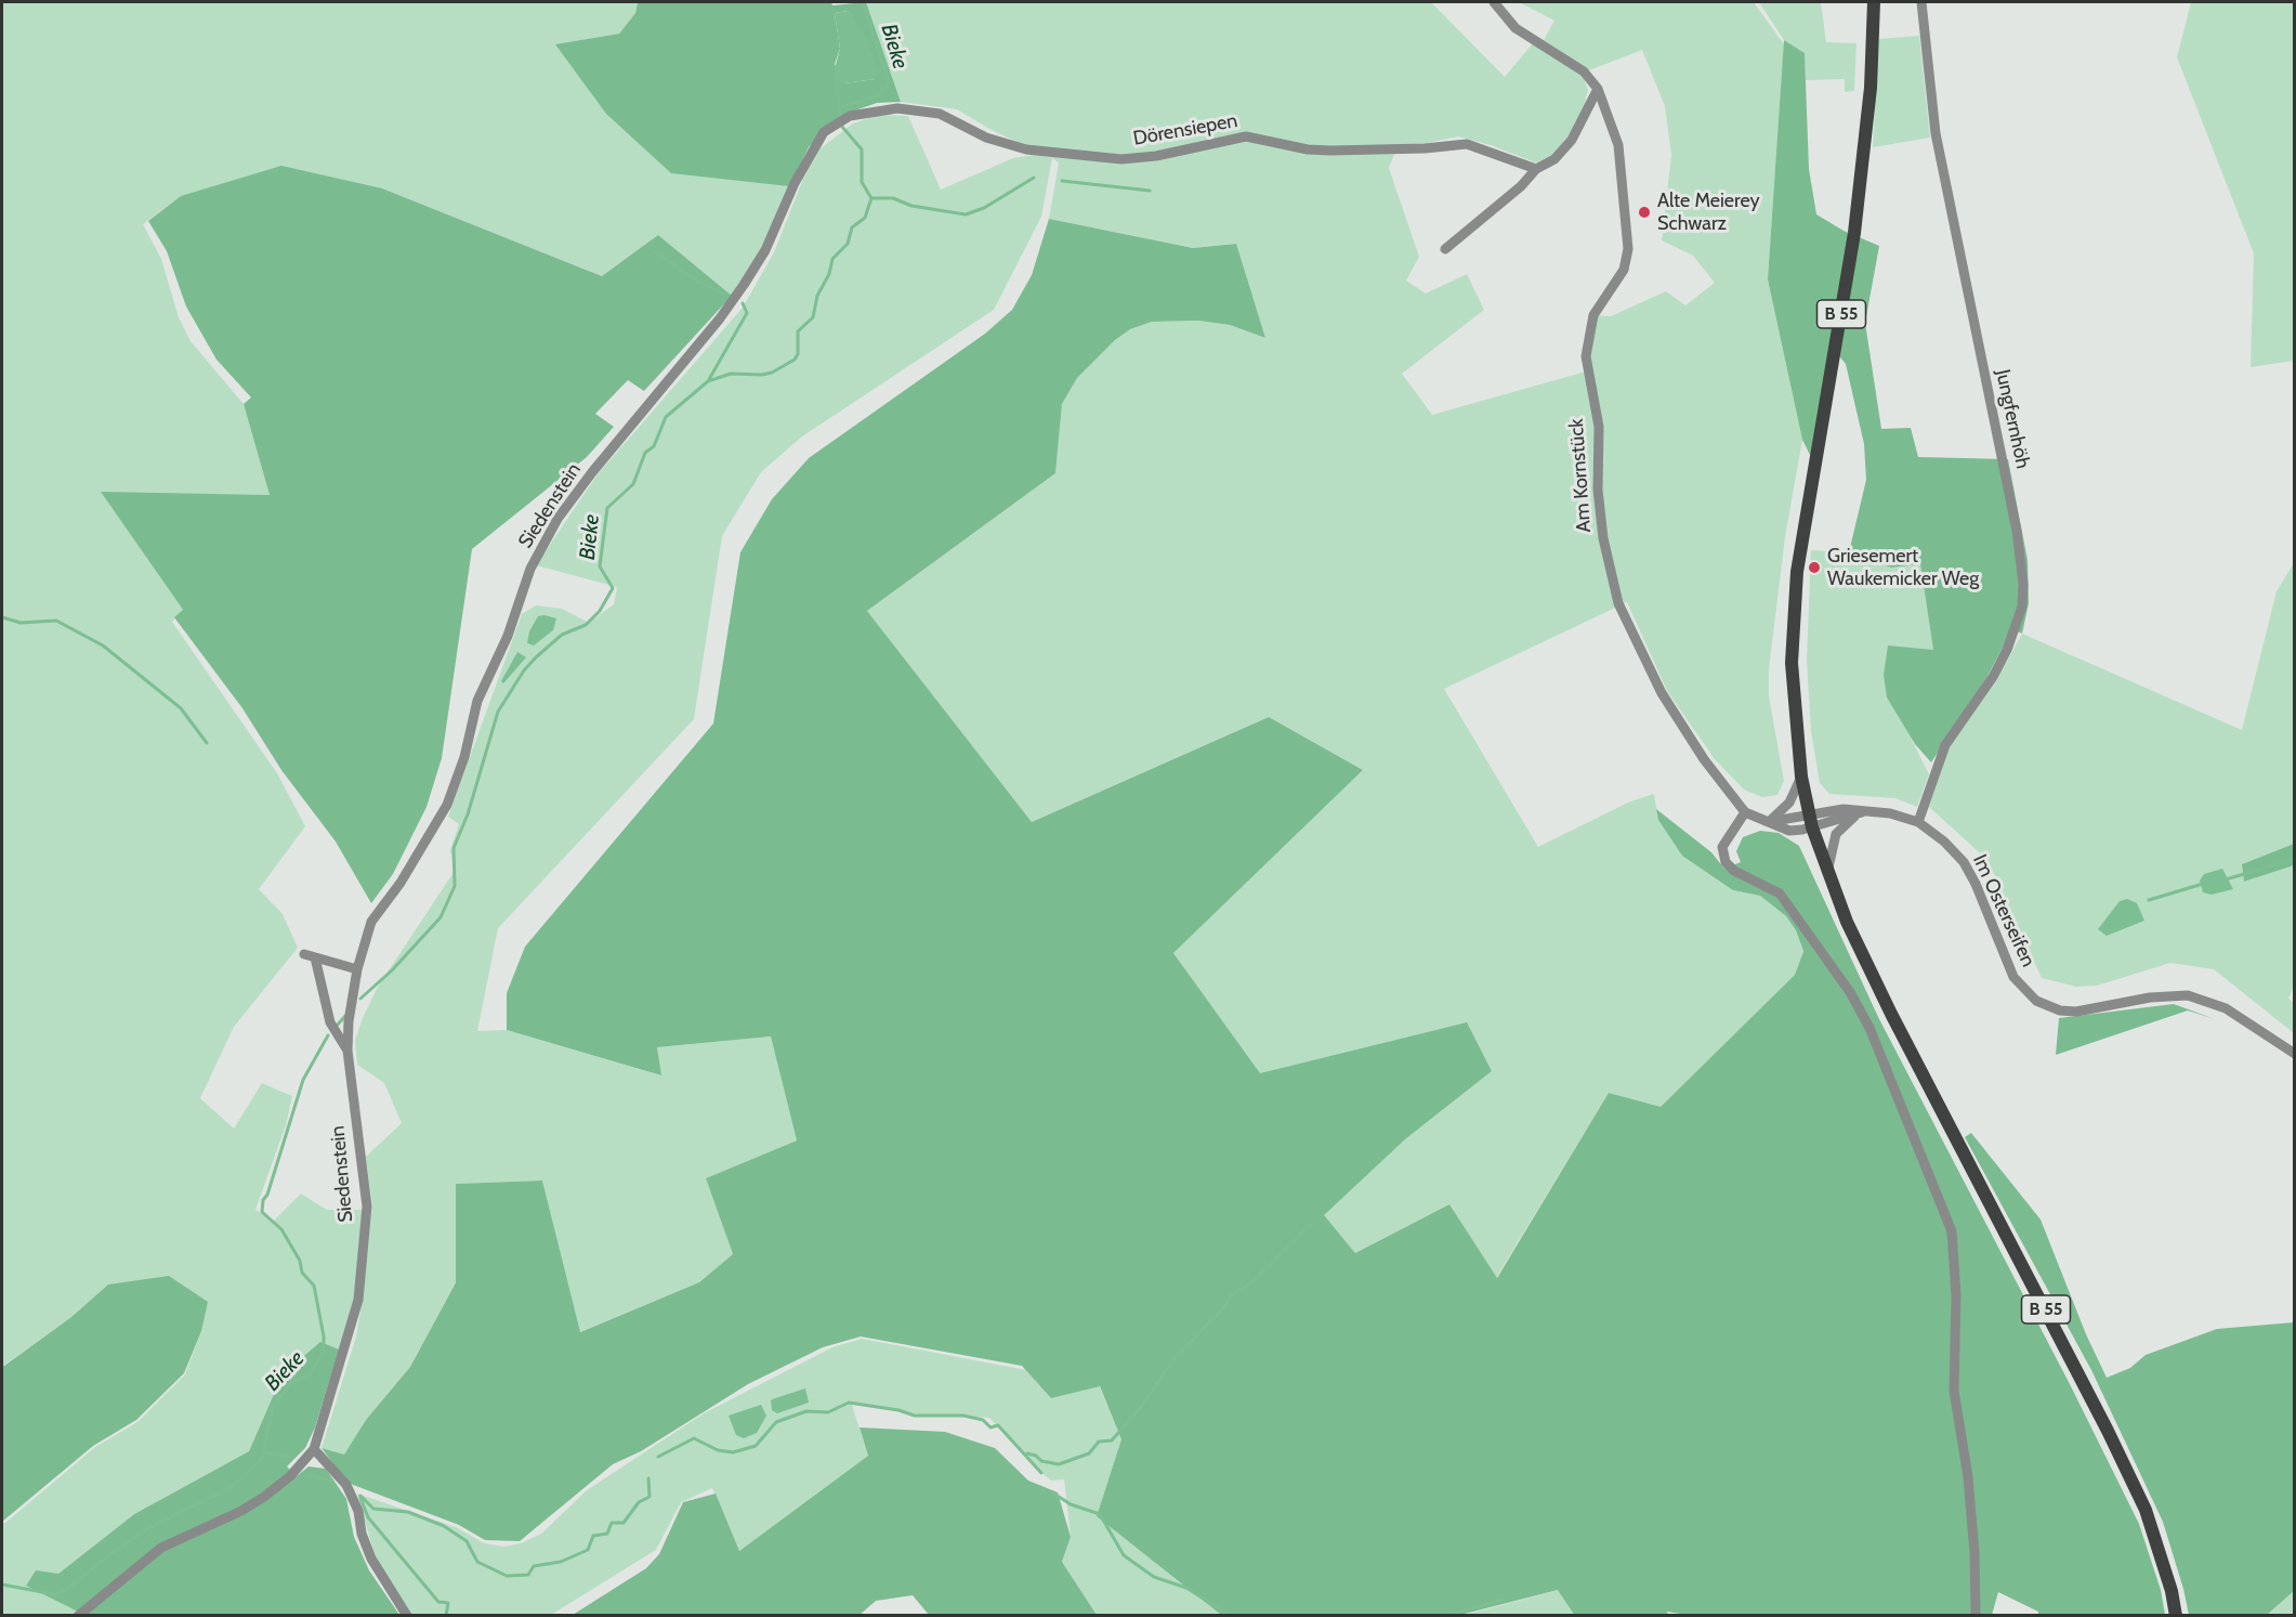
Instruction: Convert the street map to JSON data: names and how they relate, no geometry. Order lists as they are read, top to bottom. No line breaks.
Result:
{"streets":{"main road":["B 55"],"street":["Dörensiepen","Jungfernhöh","Am Kornstück","Siedenstein","Im Osterseifen"]},"crossings":[["Dörensiepen","Siedenstein"],["B 55","Im Osterseifen"],["Jungfernhöh","Im Osterseifen"]],"water":["Bieke"],"places":["Alte Meierey Schwarz","Griesemert Waukemicker Weg"]}
